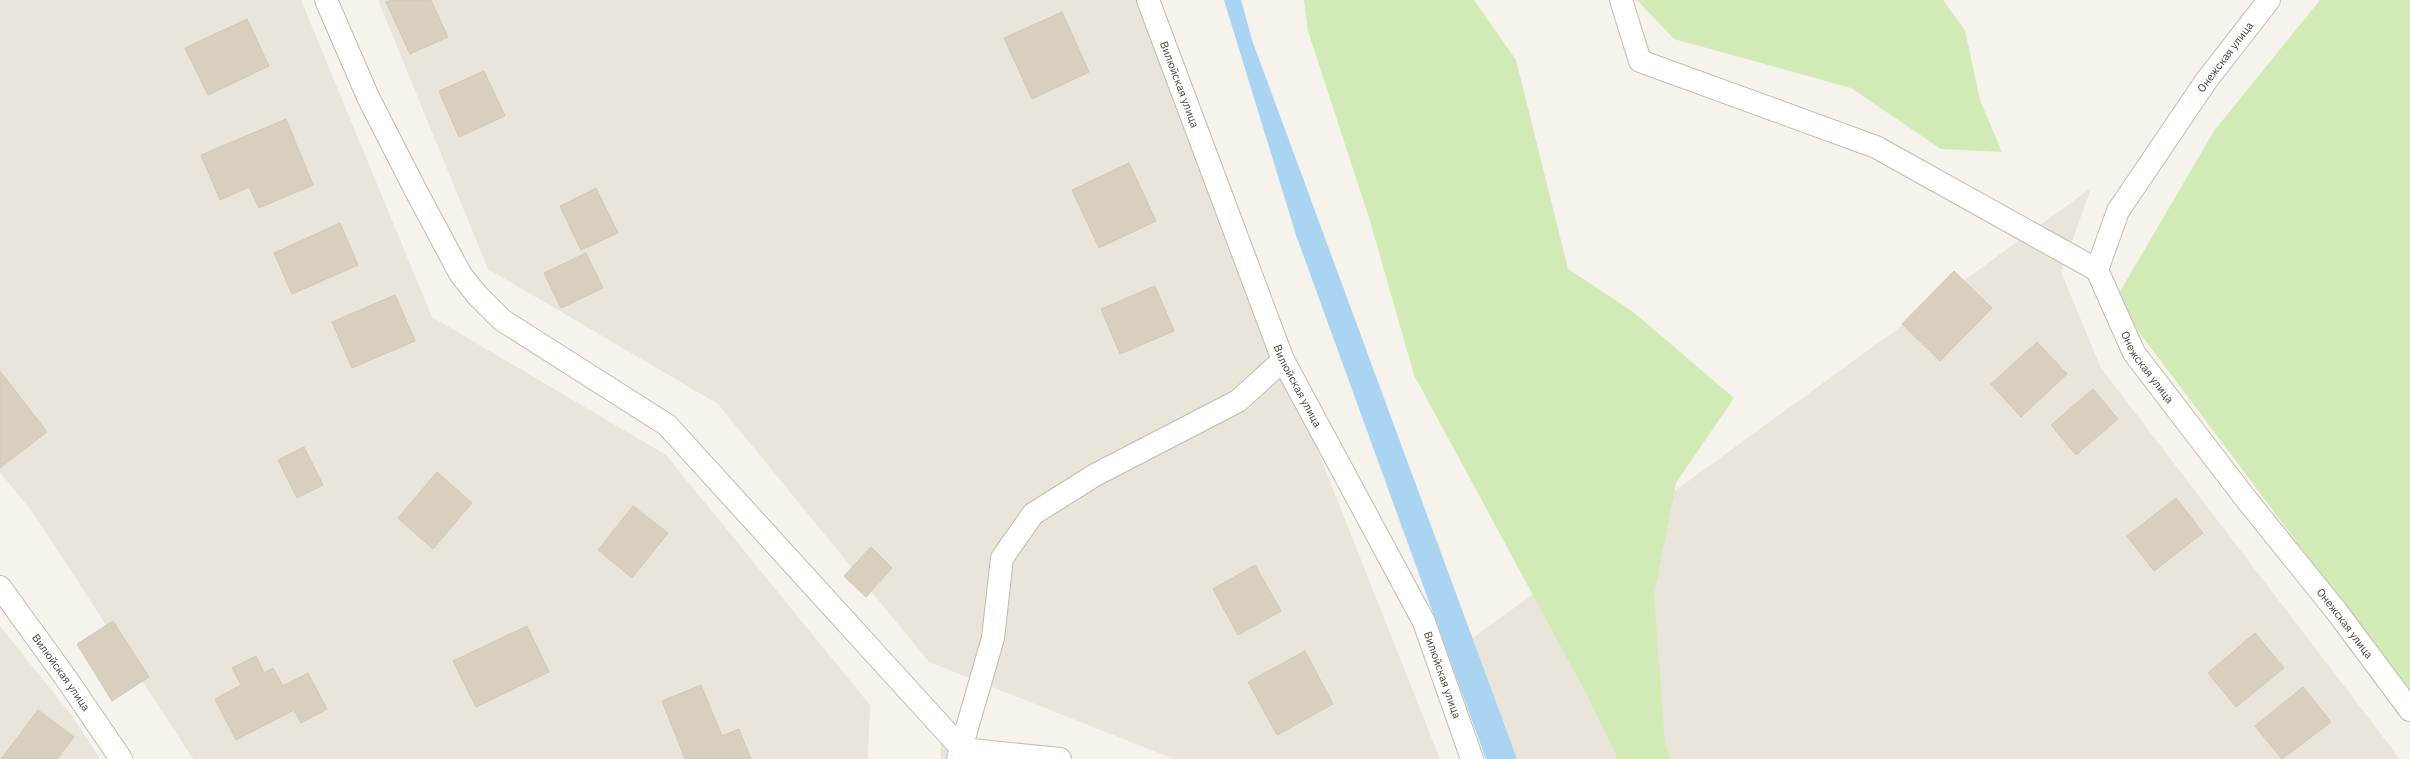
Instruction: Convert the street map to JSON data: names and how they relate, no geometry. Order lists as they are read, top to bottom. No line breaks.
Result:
{"streets":{"street":["Онежская улица","Вилюйская улица"]}}
